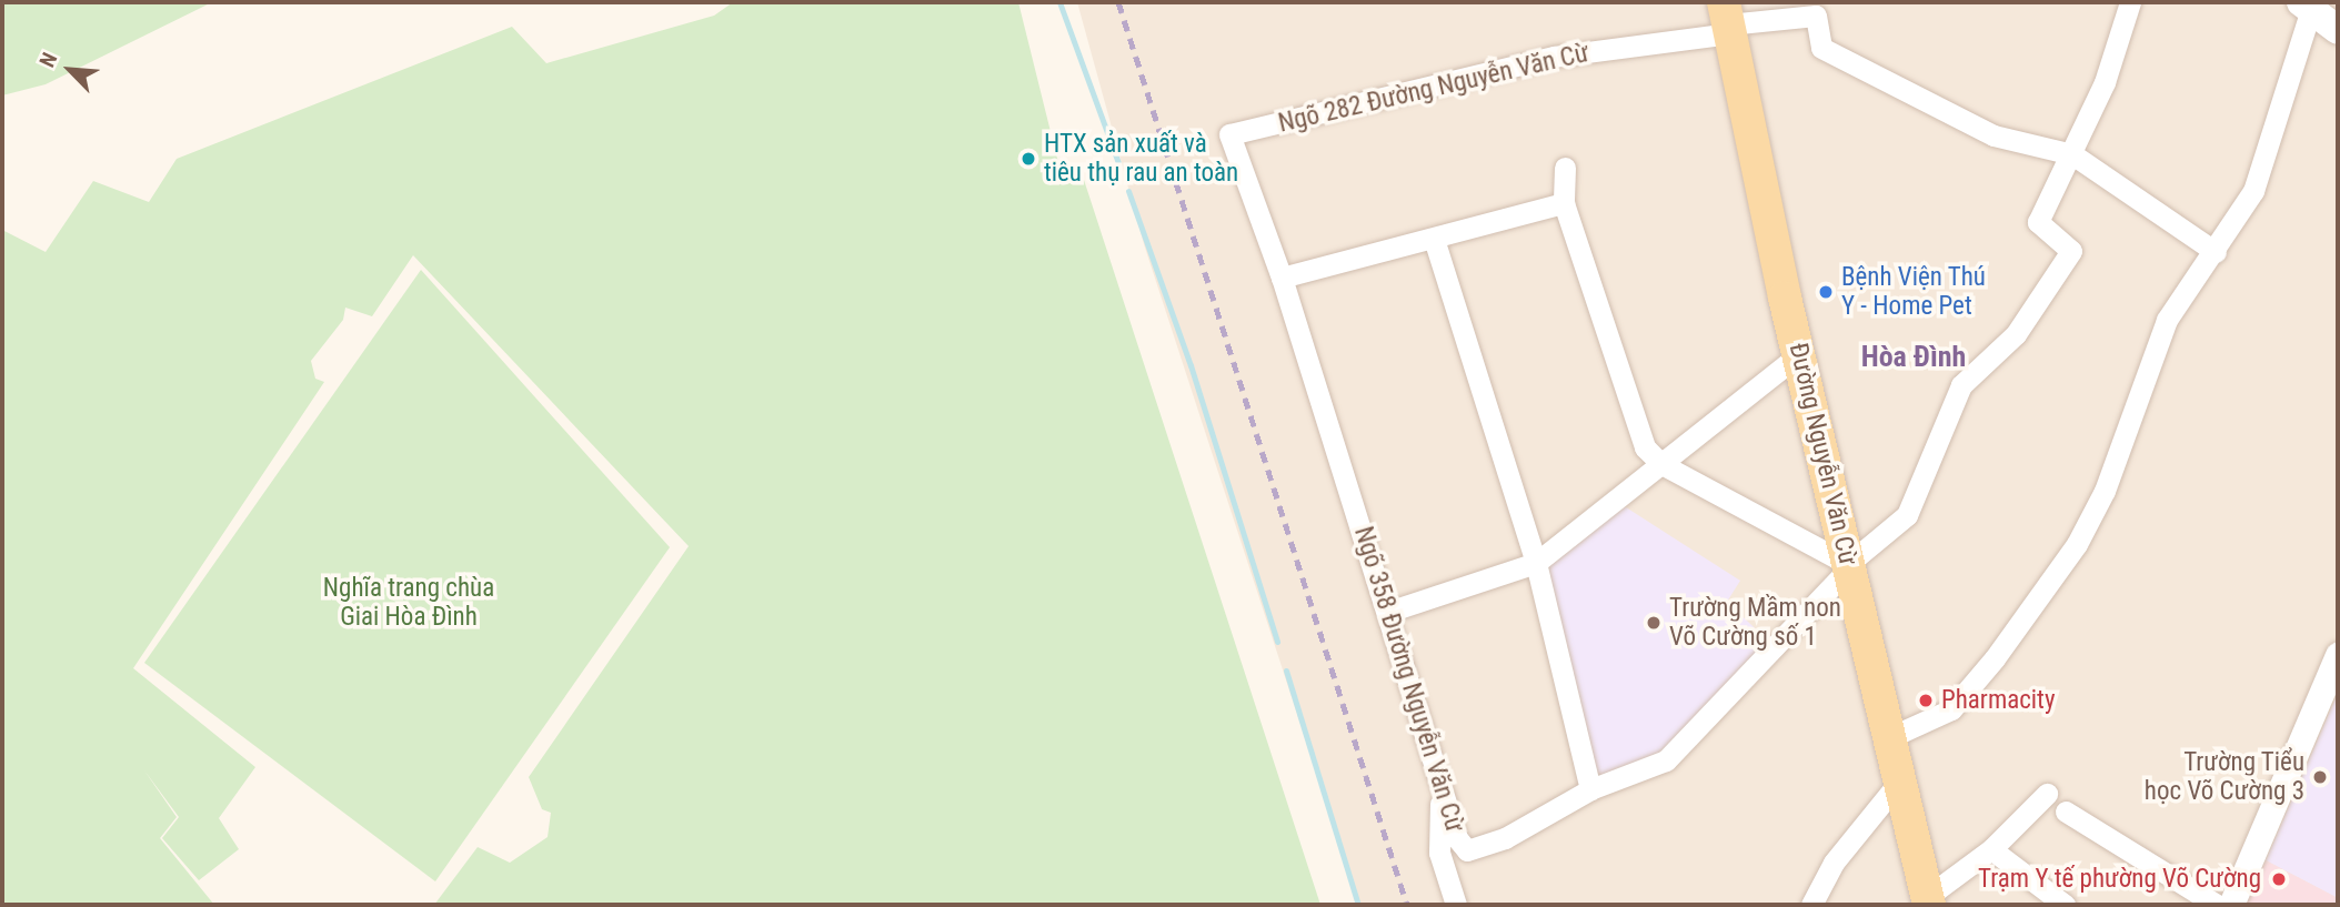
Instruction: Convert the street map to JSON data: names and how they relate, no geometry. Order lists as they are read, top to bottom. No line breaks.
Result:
{"streets":{"main road":["Đường Nguyễn Văn Cừ"],"street":["Ngõ 282 Đường Nguyễn Văn Cừ","Ngõ 358 Đường Nguyễn Văn Cừ"]},"crossings":[["Ngõ 282 Đường Nguyễn Văn Cừ","Đường Nguyễn Văn Cừ"],["Ngõ 282 Đường Nguyễn Văn Cừ","Ngõ 358 Đường Nguyễn Văn Cừ"],["Đường Nguyễn Văn Cừ","Ngõ 358 Đường Nguyễn Văn Cừ"]],"districts":["Hòa Đình"],"parks":["Nghĩa trang chùa Giai Hòa Đình"],"places":["HTX sản xuất và tiêu thụ rau an toàn","Bệnh Viện Thú Y - Home Pet","Trường Mầm non Võ Cường số 1","Pharmacity","Trường Tiểu học Võ Cường 3","Trạm Y tế phường Võ Cường"],"north":"top left"}
